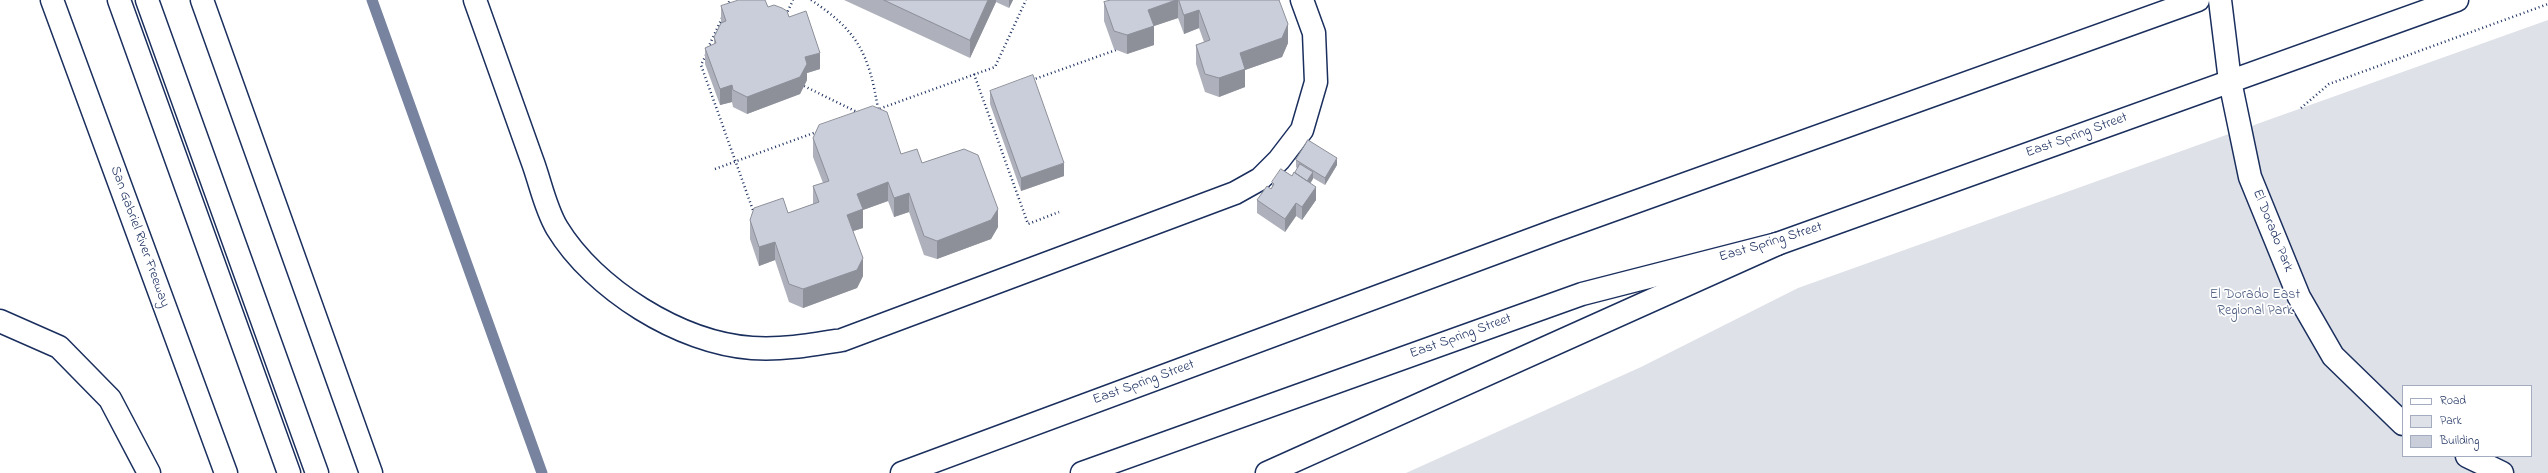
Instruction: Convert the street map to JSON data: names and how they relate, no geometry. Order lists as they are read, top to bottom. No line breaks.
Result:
{"streets":{"main road":["East Spring Street","El Dorado Park","San Gabriel River Freeway"]},"crossings":[["East Spring Street","El Dorado Park"]],"parks":["El Dorado East Regional Park"],"legend":["Road","Park","Building"]}
